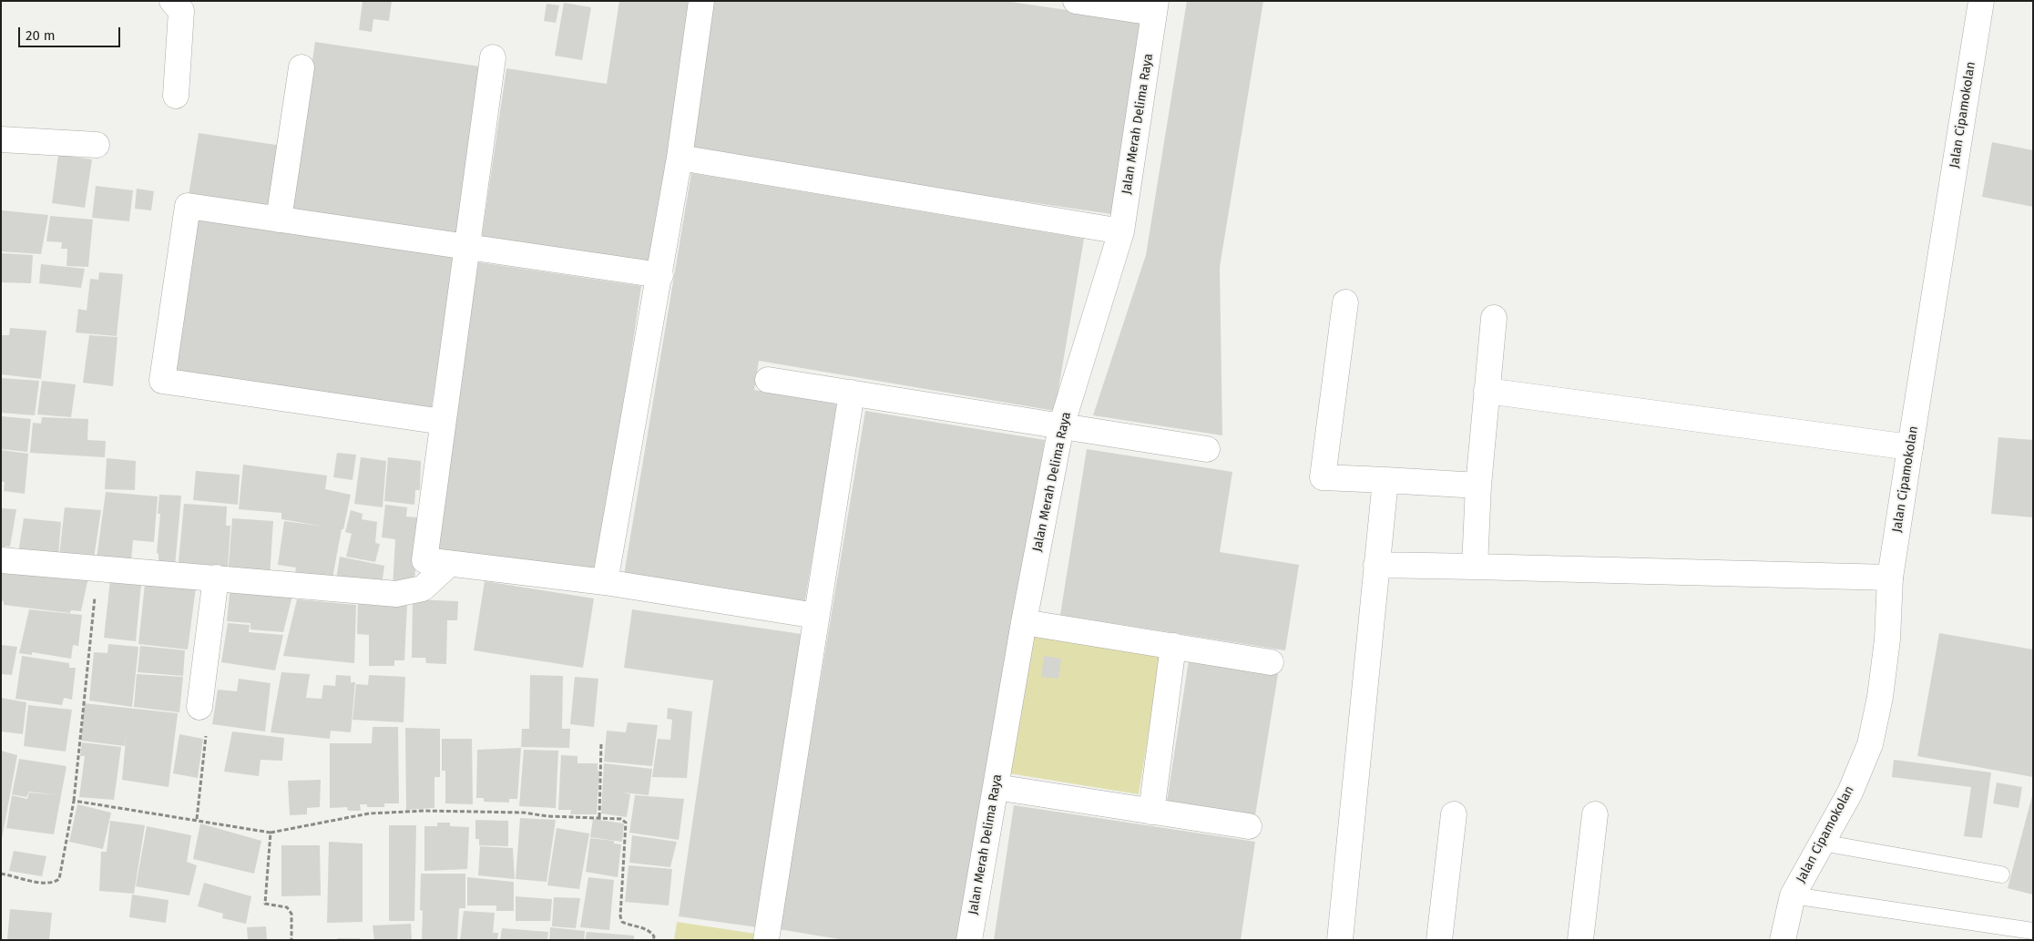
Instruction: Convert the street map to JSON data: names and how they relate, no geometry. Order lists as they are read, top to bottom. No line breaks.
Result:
{"streets":{"street":["Jalan Cipamokolan","Jalan Merah Delima Raya"]},"scale_bar":"20 m"}
